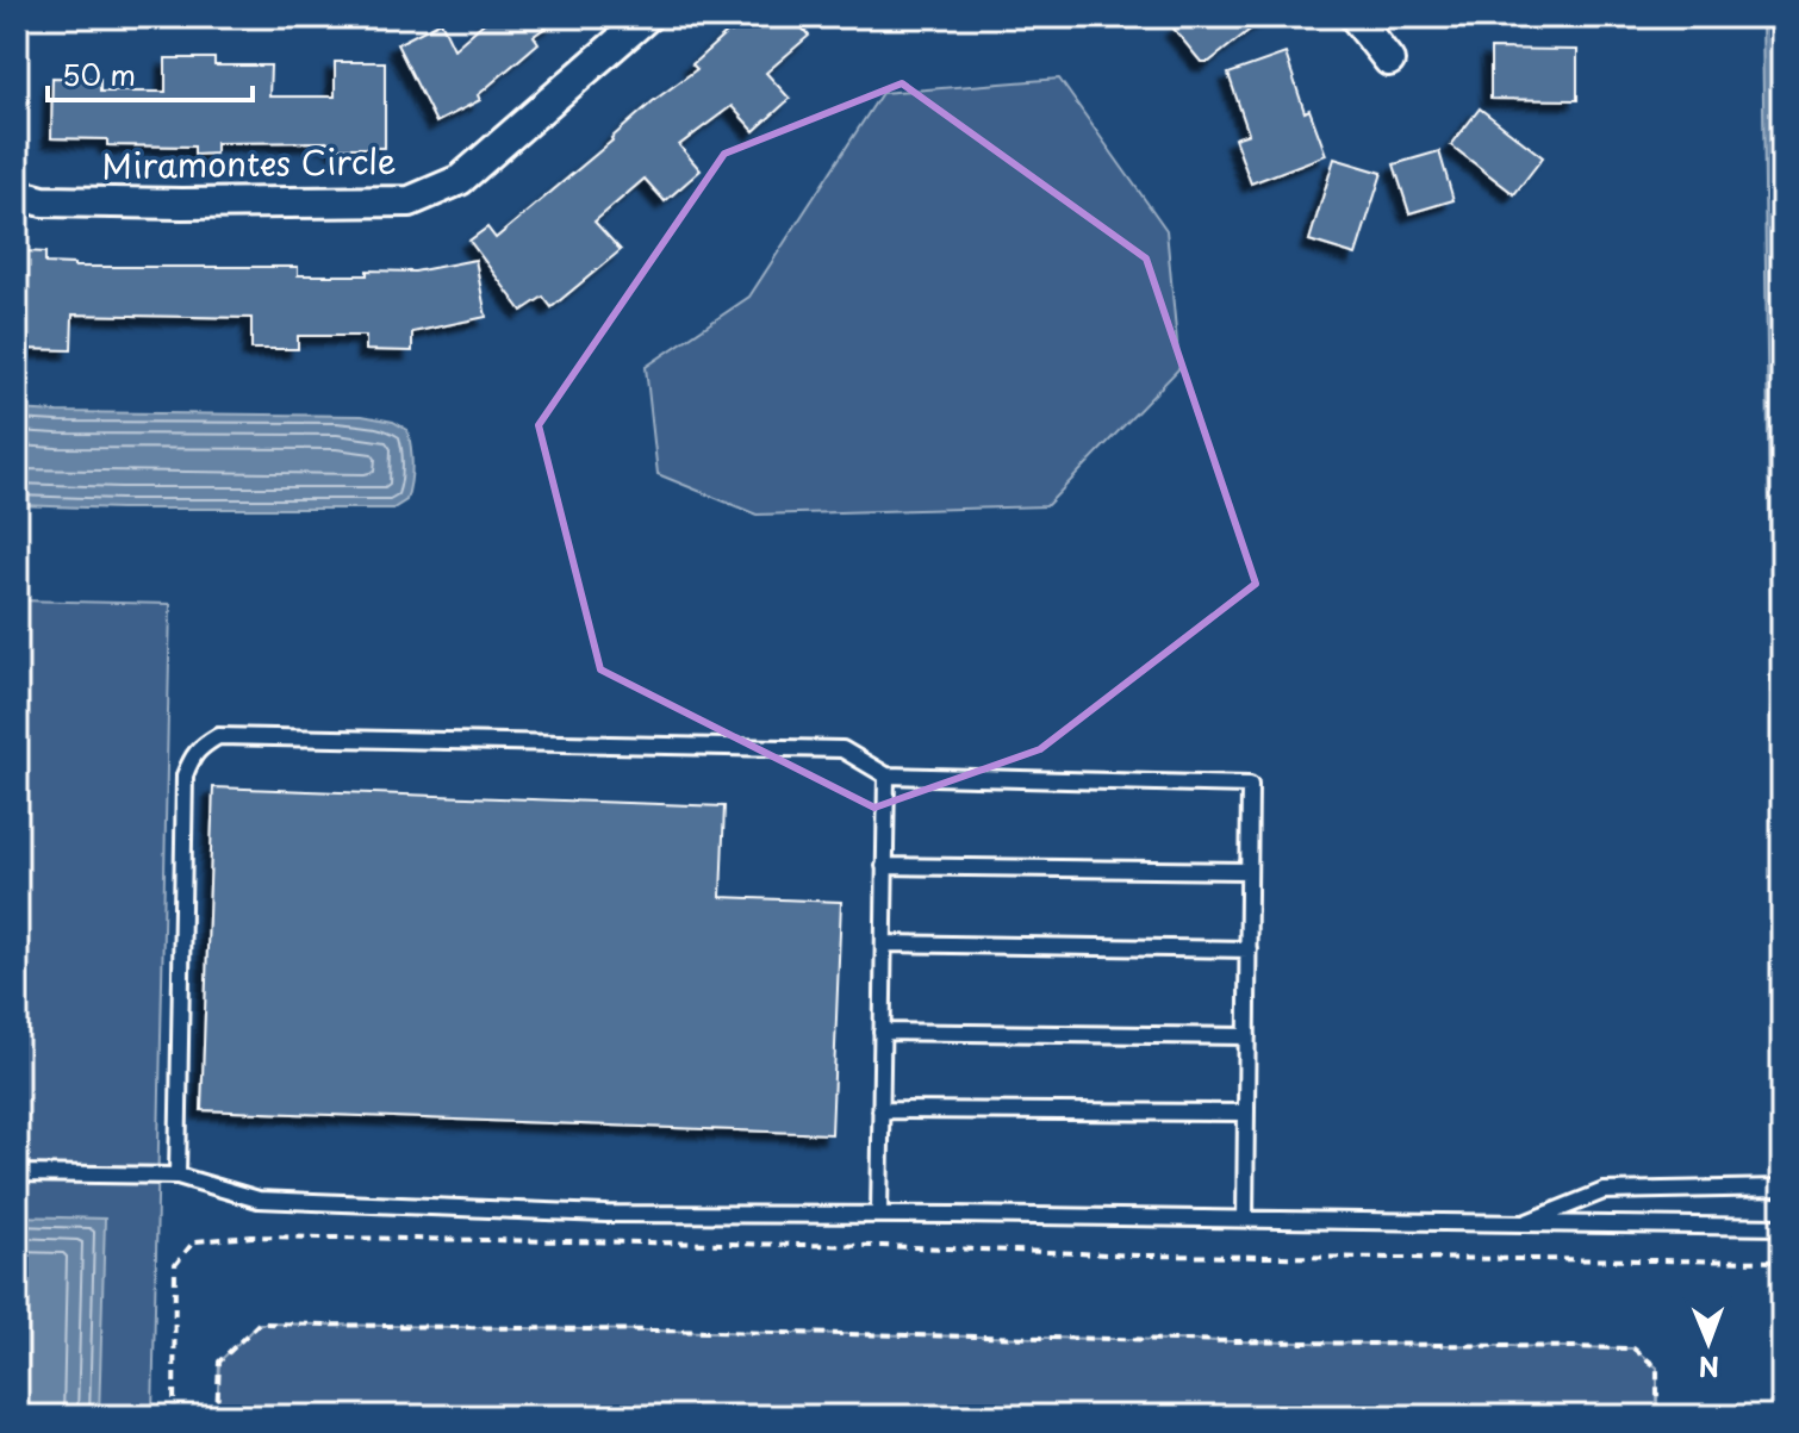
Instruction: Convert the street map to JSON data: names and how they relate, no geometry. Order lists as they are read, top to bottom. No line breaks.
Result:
{"streets":{"street":["Miramontes Circle"]},"scale_bar":"50 m","north":"bottom"}
